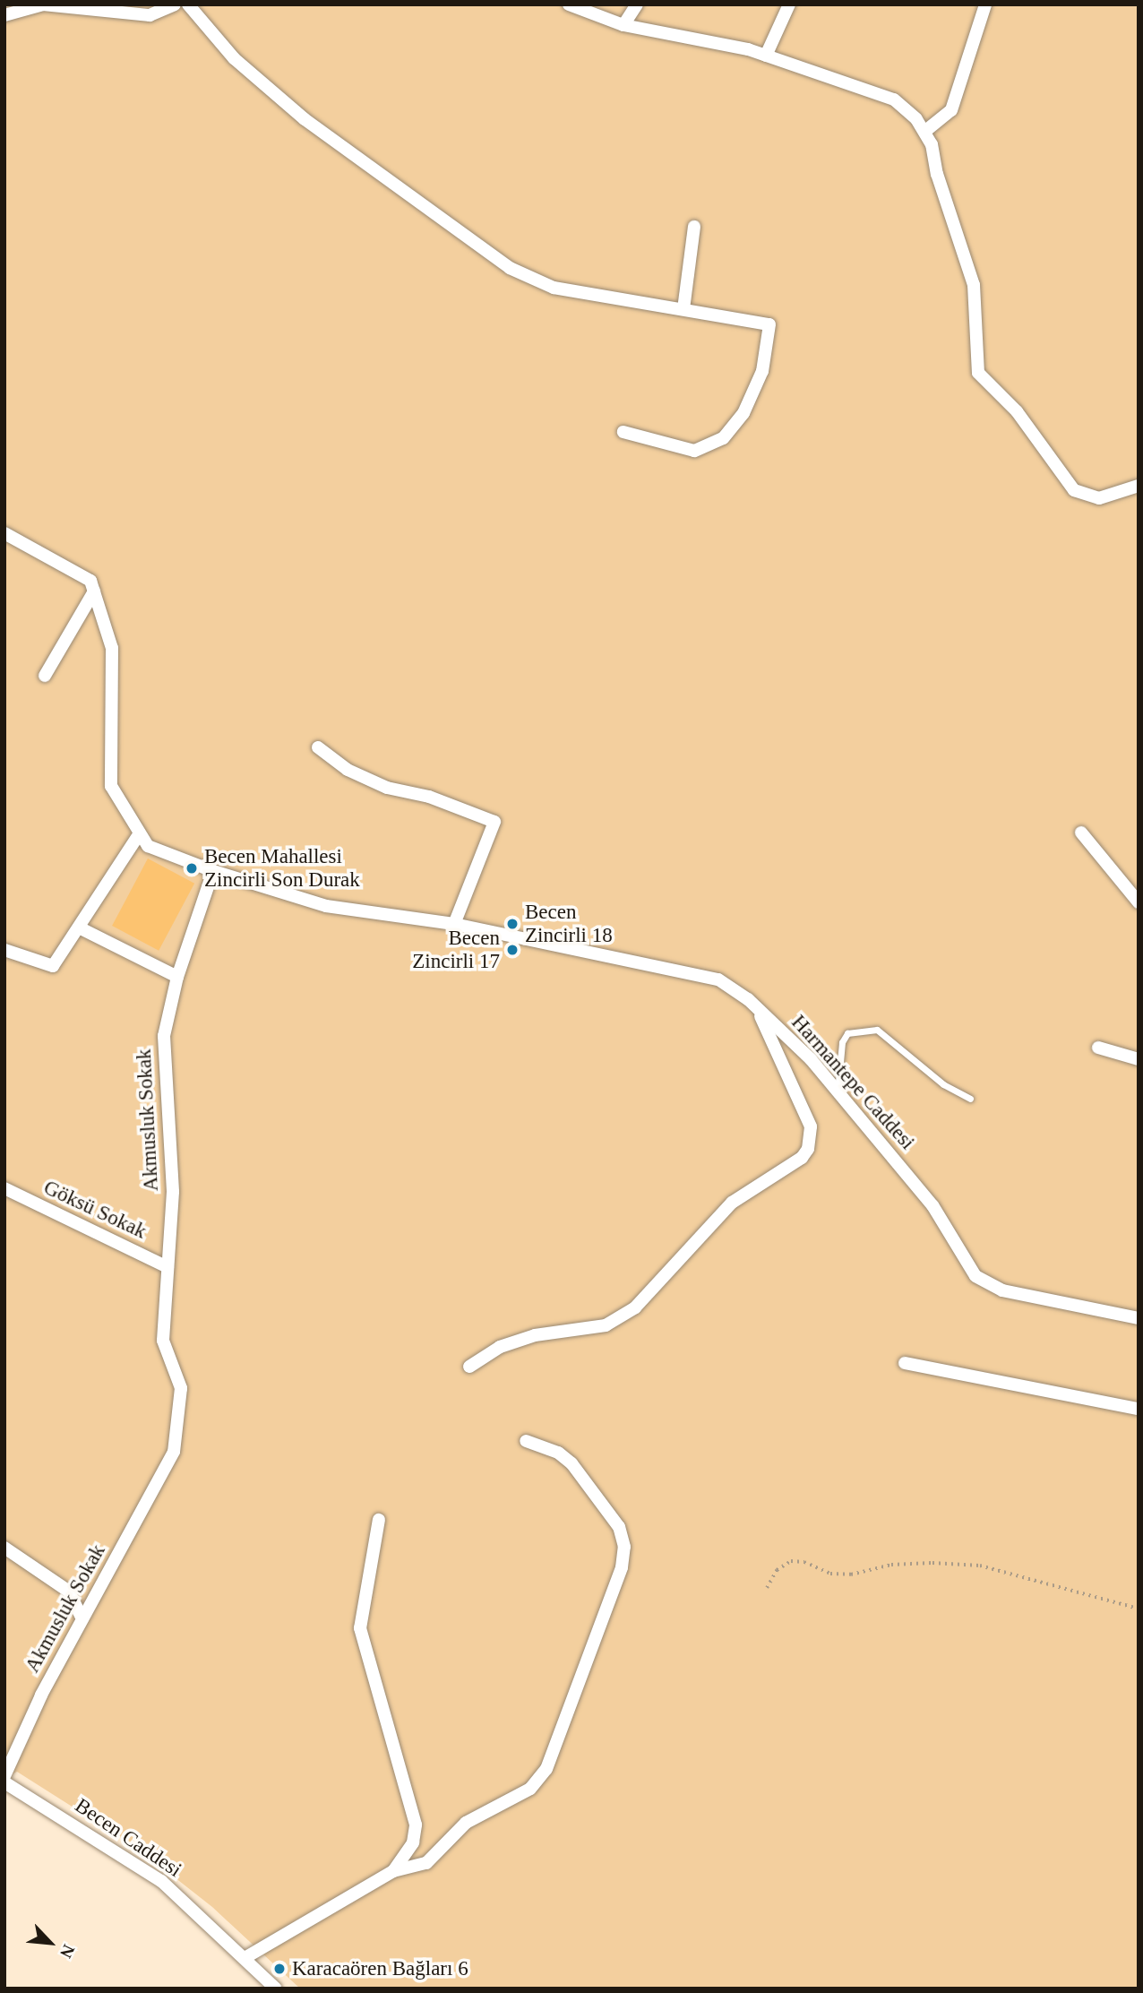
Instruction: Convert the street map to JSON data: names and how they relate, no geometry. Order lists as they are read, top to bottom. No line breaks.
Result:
{"streets":{"street":["Harmantepe Caddesi","Akmusluk Sokak","Göksü Sokak","Becen Caddesi"]},"crossings":[["Harmantepe Caddesi","Akmusluk Sokak"],["Akmusluk Sokak","Göksü Sokak"]],"places":["Becen Mahallesi Zincirli Son Durak","Becen Zincirli 18","Becen Zincirli 17","Karacaören Bağları 6"],"north":"bottom right"}
